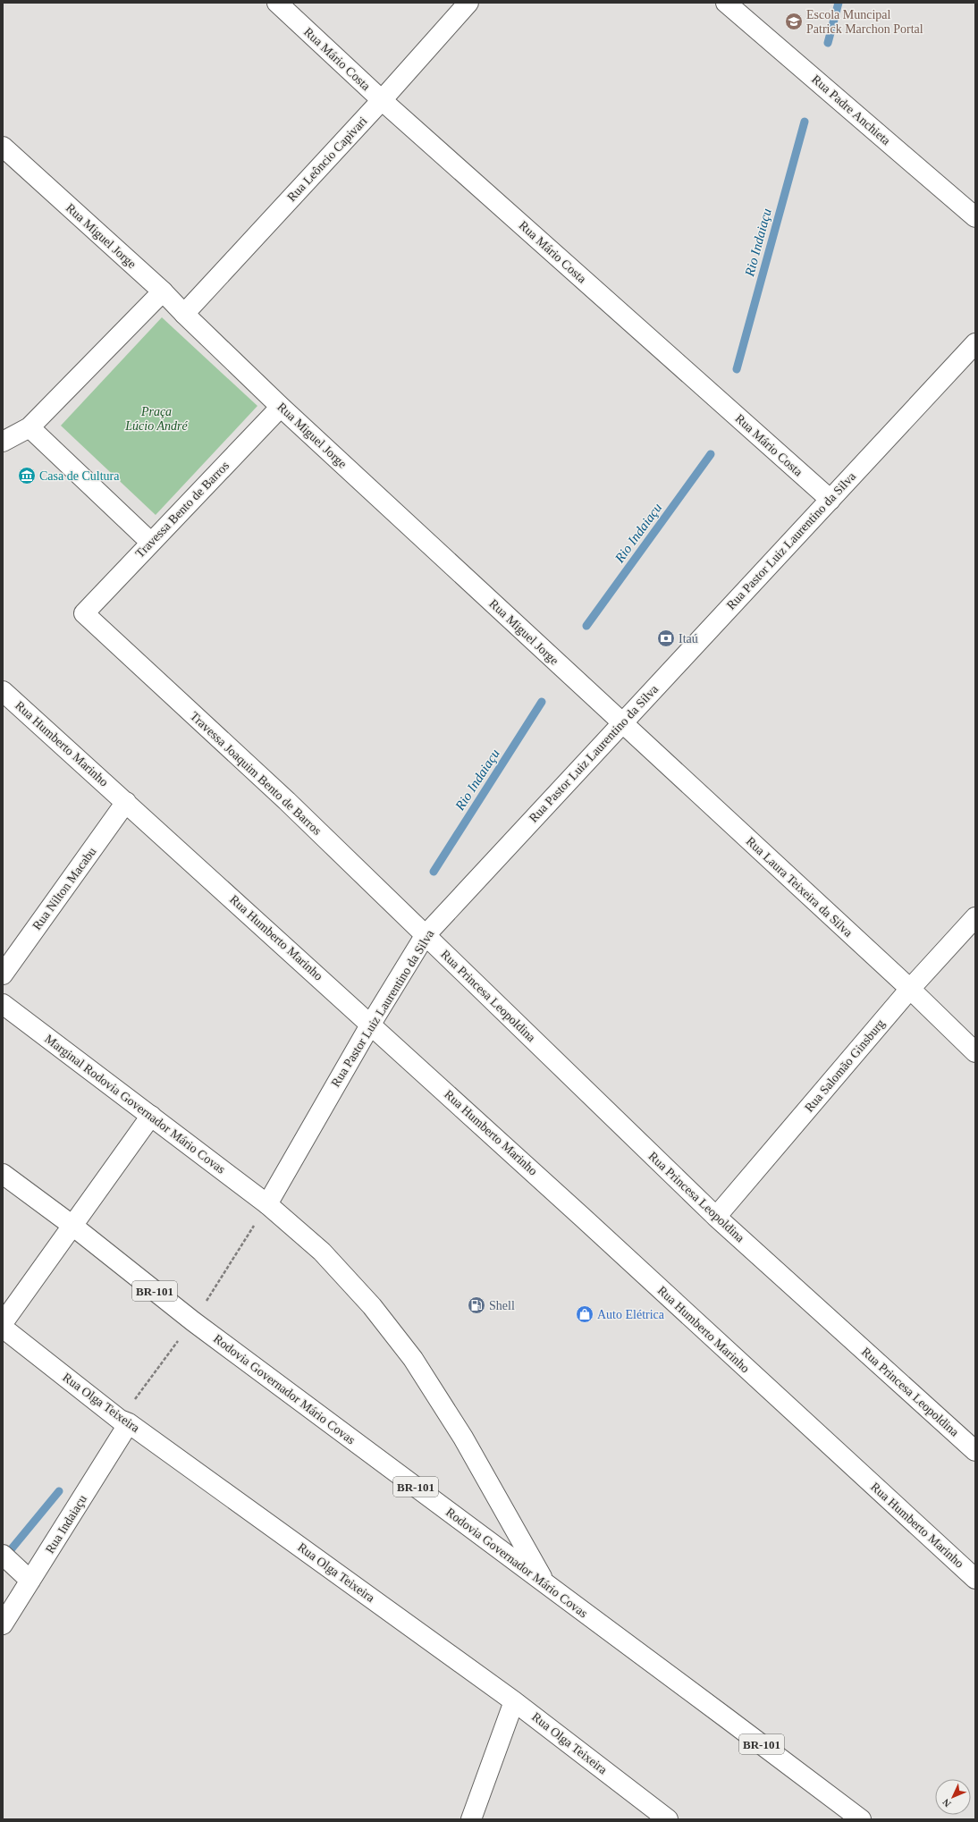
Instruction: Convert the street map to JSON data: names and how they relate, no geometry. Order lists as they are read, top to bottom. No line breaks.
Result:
{"streets":{"main road":["Rua Mário Costa","Rua Padre Anchieta","Rua Leôncio Capivari","Rua Miguel Jorge","Travessa Bento de Barros","Rua Pastor Luiz Laurentino da Silva","Rua Humberto Marinho","Travessa Joaquim Bento de Barros","Rua Laura Teixeira da Silva","Rua Nilton Macabu","Rua Princesa Leopoldina","Rua Salomão Ginsburg","Marginal Rodovia Governador Mário Covas","BR-101","Rodovia Governador Mário Covas","Rua Olga Teixeira","Rua Indaiaçu"]},"crossings":[["Rua Mário Costa","Rua Leôncio Capivari"],["Rua Mário Costa","Rua Pastor Luiz Laurentino da Silva"],["Rua Leôncio Capivari","Rua Miguel Jorge"],["Rua Miguel Jorge","Travessa Bento de Barros"],["Rua Miguel Jorge","Rua Pastor Luiz Laurentino da Silva"],["Rua Miguel Jorge","Rua Laura Teixeira da Silva"],["Travessa Bento de Barros","Travessa Joaquim Bento de Barros"],["Rua Pastor Luiz Laurentino da Silva","Rua Humberto Marinho"],["Rua Pastor Luiz Laurentino da Silva","Travessa Joaquim Bento de Barros"],["Rua Pastor Luiz Laurentino da Silva","Rua Laura Teixeira da Silva"],["Rua Pastor Luiz Laurentino da Silva","Rua Princesa Leopoldina"],["Rua Pastor Luiz Laurentino da Silva","Marginal Rodovia Governador Mário Covas"],["Rua Humberto Marinho","Rua Nilton Macabu"],["Travessa Joaquim Bento de Barros","Rua Princesa Leopoldina"],["Rua Laura Teixeira da Silva","Rua Salomão Ginsburg"],["Rua Princesa Leopoldina","Rua Salomão Ginsburg"],["Marginal Rodovia Governador Mário Covas","Rodovia Governador Mário Covas"],["Rua Olga Teixeira","Rua Indaiaçu"]],"water":["Rio Indaiaçu"],"parks":["Praça Lúcio André"],"places":{"school or university":["Escola Muncipal Patrick Marchon Portal"],"museum":["Casa de Cultura"],"bank":["Itaú"],"fuel station":["Shell"],"shop":["Auto Elétrica"]},"north":"bottom left"}
